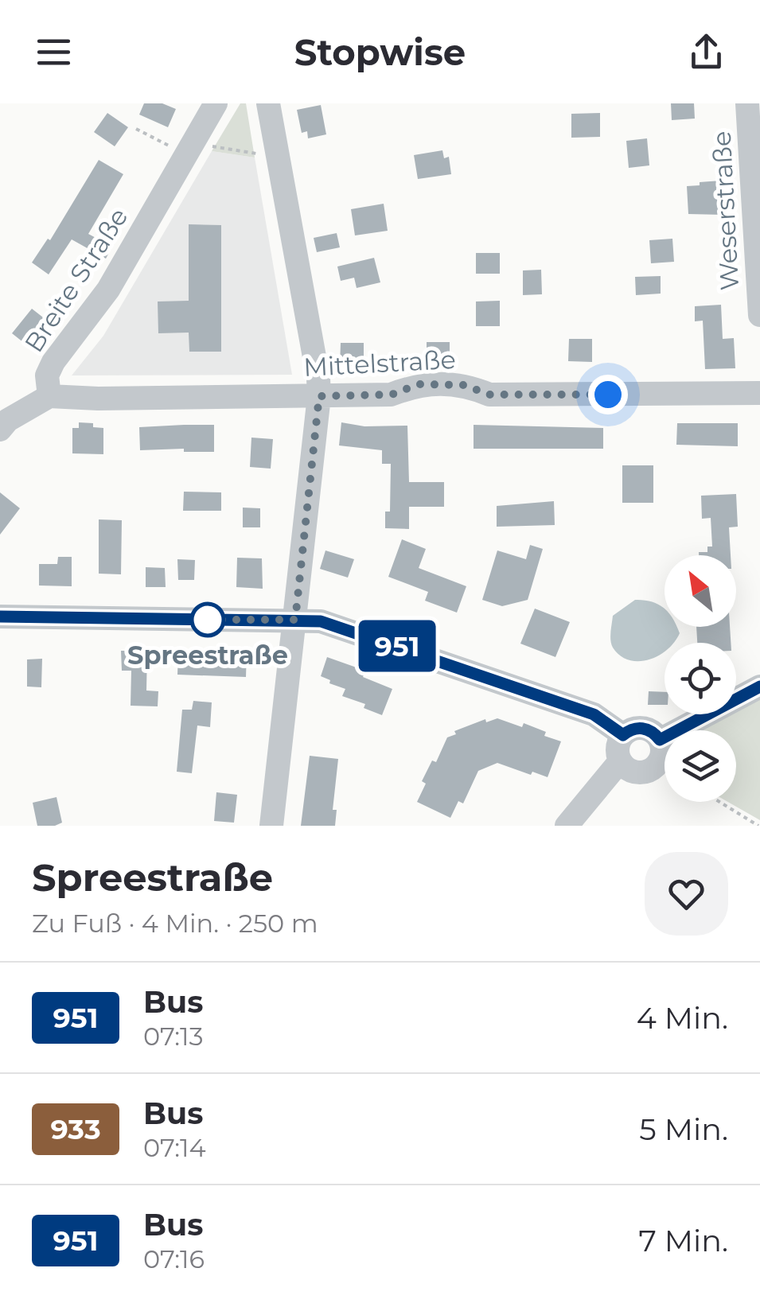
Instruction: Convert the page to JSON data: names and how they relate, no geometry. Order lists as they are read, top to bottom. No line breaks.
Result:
{"streets":{"street":["Weserstraße","Breite Straße","Mittelstraße"]},"crossings":[["Breite Straße","Mittelstraße"]],"places":["Spreestraße"],"lines":["bus line 951"],"north":"top left","page":{"header":"Stopwise","on_map":"951","heading":["Spreestraße","Zu Fuß · 4 Min. · 250 m"],"list":[{"mark":"951","name":"Bus","note":"07:13","value":"4 Min."},{"mark":"933","name":"Bus","note":"07:14","value":"5 Min."},{"mark":"951","name":"Bus","note":"07:16","value":"7 Min."}]}}
